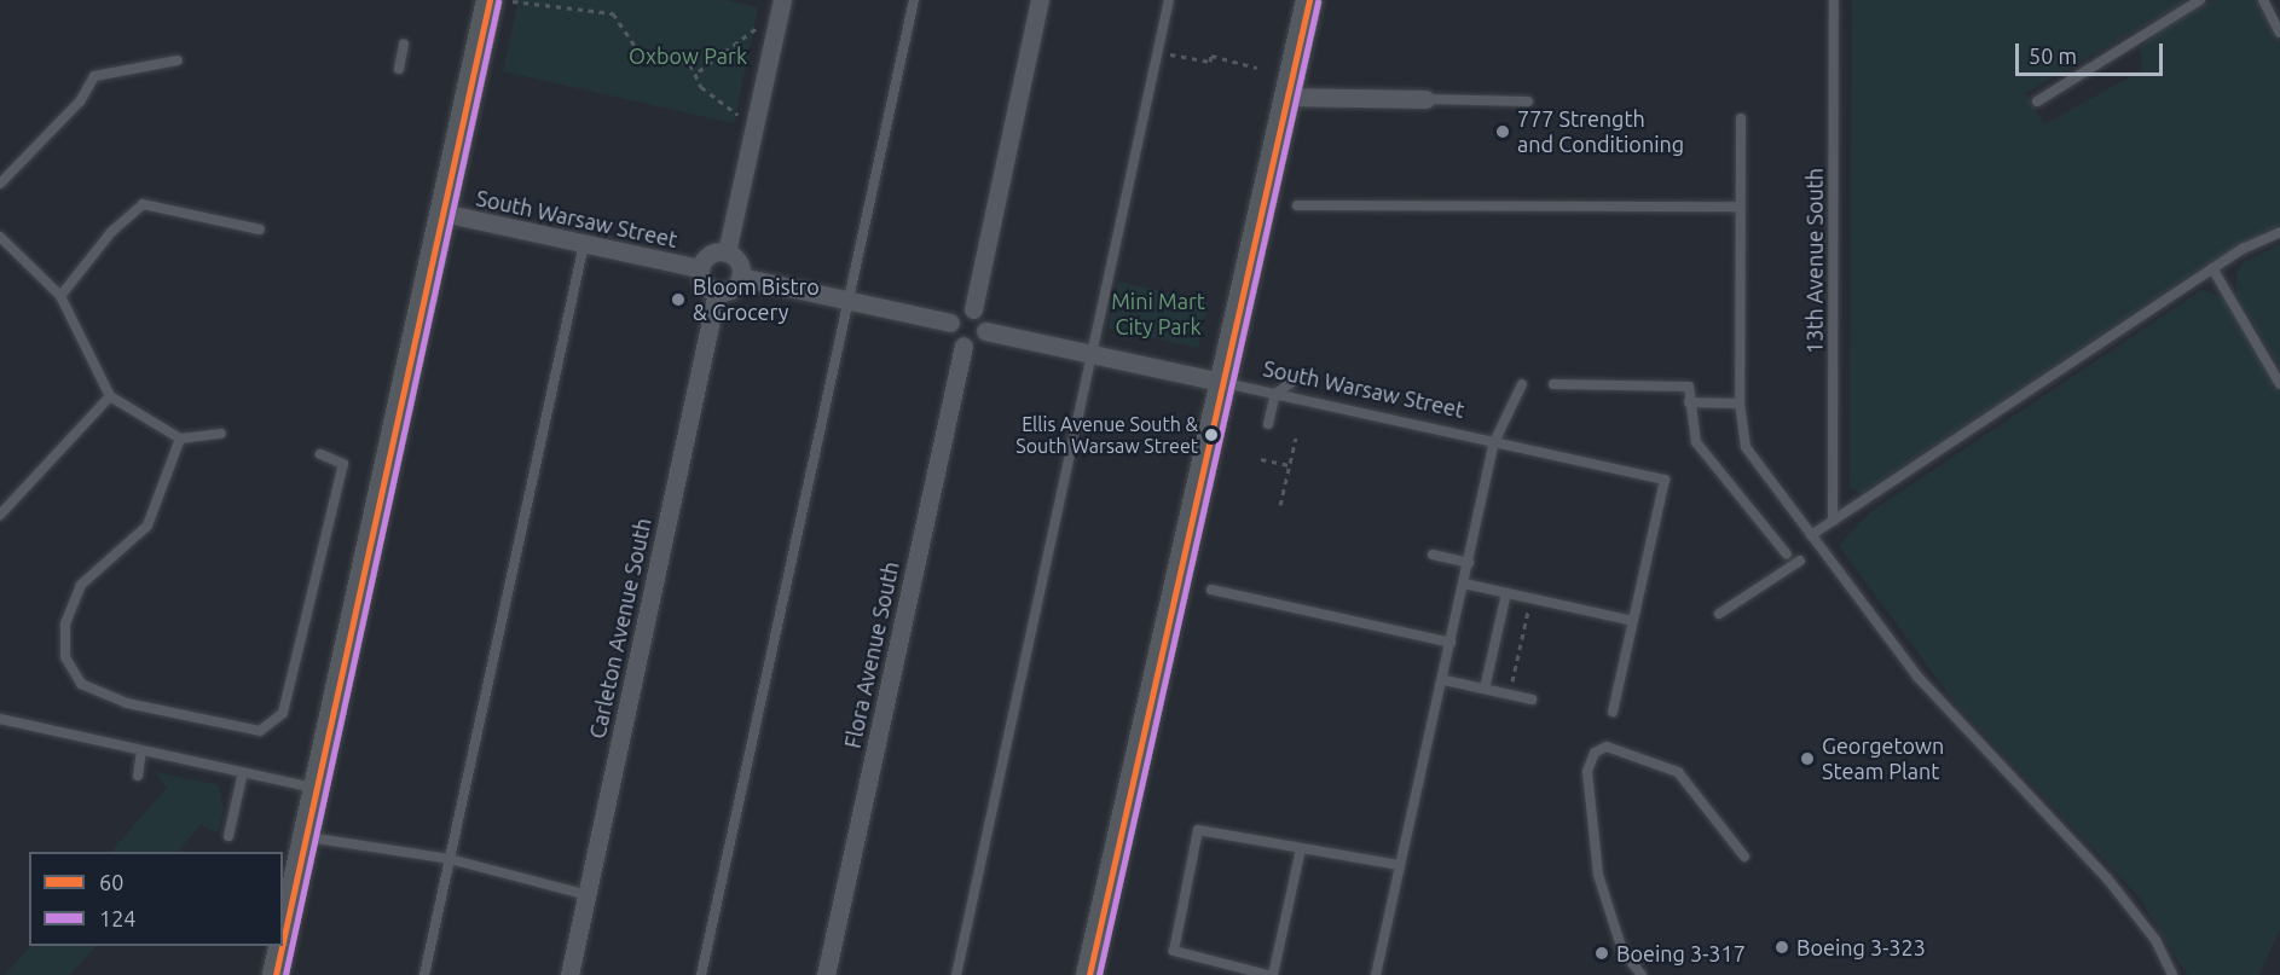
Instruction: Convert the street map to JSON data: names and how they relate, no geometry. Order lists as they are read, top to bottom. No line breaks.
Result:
{"streets":{"street":["South Warsaw Street","Carleton Avenue South","Flora Avenue South"],"lane":["13th Avenue South"]},"crossings":[["South Warsaw Street","Carleton Avenue South"],["South Warsaw Street","Flora Avenue South"]],"parks":["Oxbow Park","Mini Mart City Park"],"places":["777 Strength and Conditioning","Bloom Bistro & Grocery","Ellis Avenue South & South Warsaw Street","Georgetown Steam Plant","Boeing 3-323","Boeing 3-317"],"lines":["transit line 60","transit line 124"],"legend":["60","124"],"scale_bar":"50 m"}
